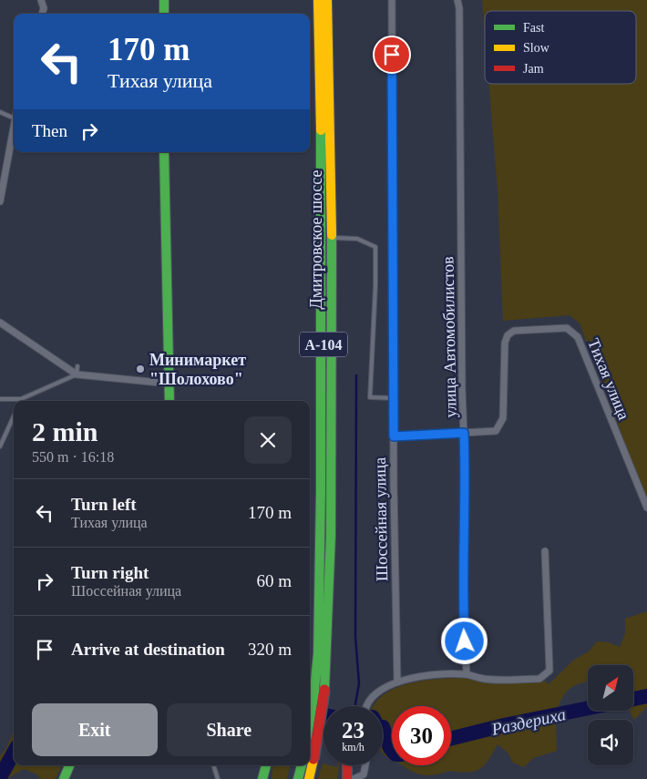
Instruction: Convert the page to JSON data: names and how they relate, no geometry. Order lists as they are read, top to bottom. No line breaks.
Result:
{"streets":{"main road":["Дмитровское шоссе","А-104"],"street":["улица Автомобилистов","Тихая улица","Шоссейная улица"]},"crossings":[["улица Автомобилистов","Тихая улица"],["Тихая улица","Шоссейная улица"]],"water":["Раздериха"],"places":["Минимаркет \"Шолохово\""],"legend":["Fast","Slow","Jam"],"north":"top right","page":{"turn":["170 m","Тихая улица"],"then":"Then","heading":["2 min","550 m · 16:18"],"list":[{"name":"Turn left","note":"Тихая улица","value":"170 m"},{"name":"Turn right","note":"Шоссейная улица","value":"60 m"},{"name":"Arrive at destination","value":"320 m"}],"buttons":["Exit","Share"],"speed":"23 km/h","limit":"30"}}
